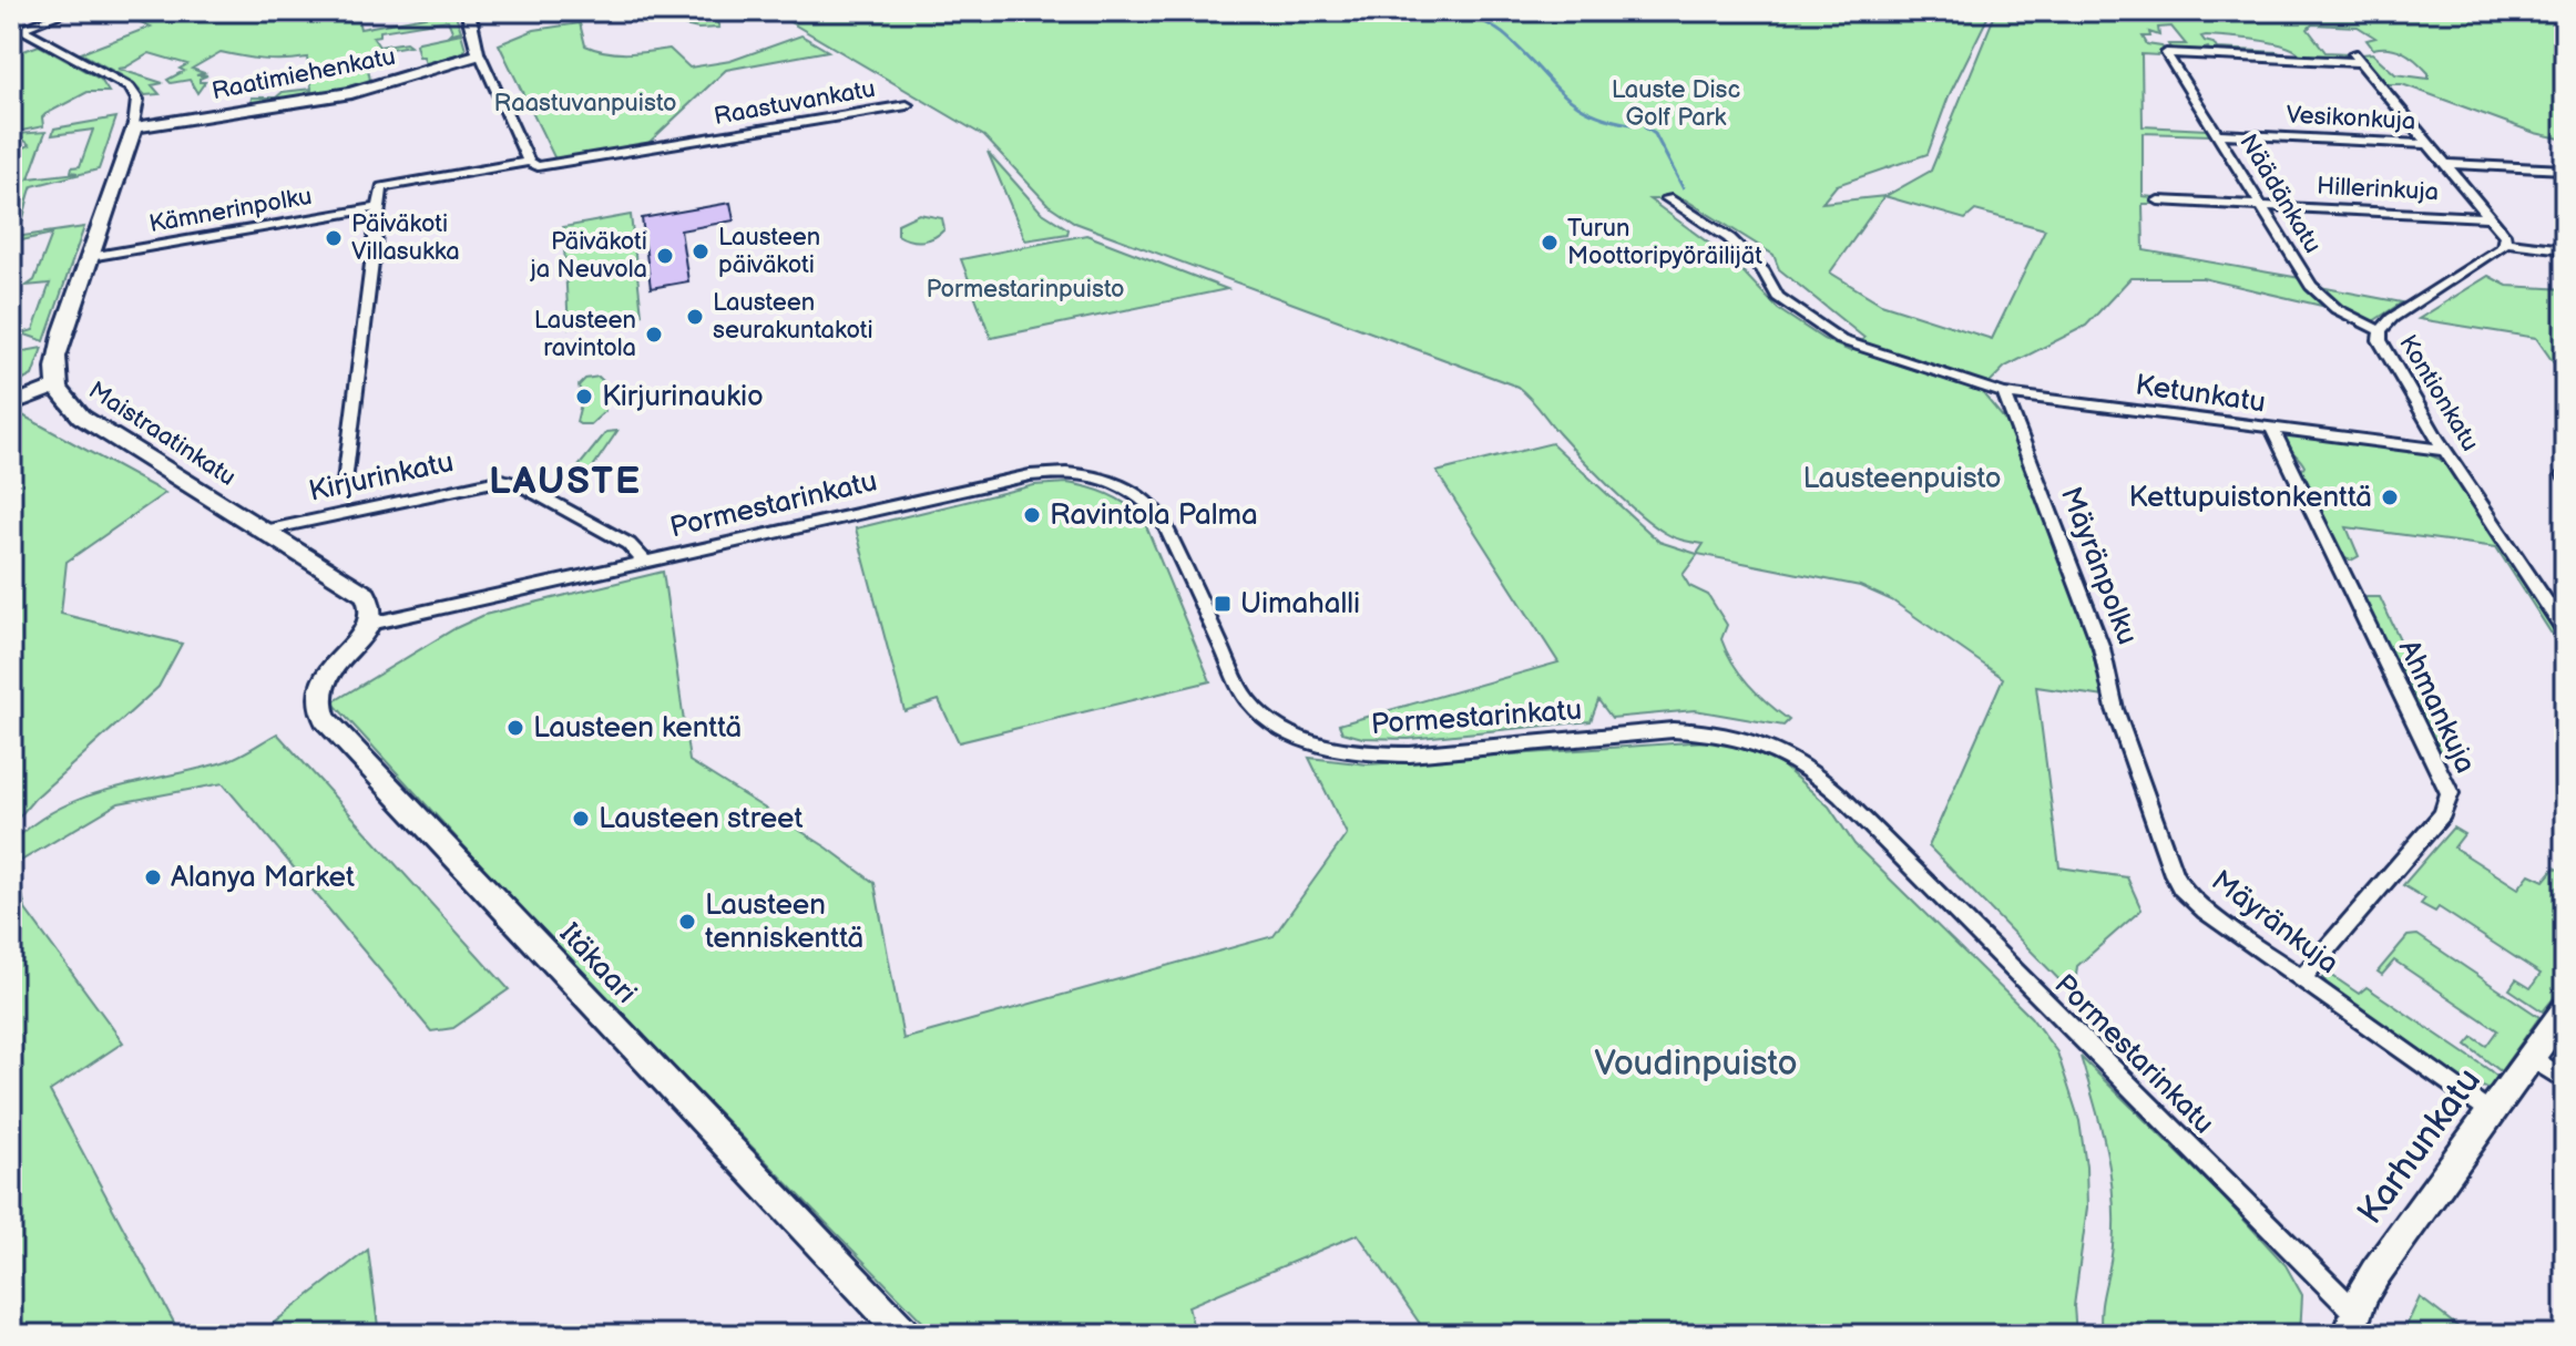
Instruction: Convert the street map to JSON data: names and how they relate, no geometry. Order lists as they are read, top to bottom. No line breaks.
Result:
{"streets":{"street":["Raatimiehenkatu","Raastuvankatu","Vesikonkuja","Hillerinkuja","Näädänkatu","Kämnerinpolku","Kontionkatu","Ketunkatu","Maistraatinkatu","Kirjurinkatu","Pormestarinkatu","Mäyränpolku","Ahmankuja","Mäyränkuja","Itäkaari","Karhunkatu"]},"crossings":[["Raatimiehenkatu","Maistraatinkatu"],["Raastuvankatu","Kämnerinpolku"],["Vesikonkuja","Näädänkatu"],["Hillerinkuja","Näädänkatu"],["Näädänkatu","Kontionkatu"],["Kämnerinpolku","Maistraatinkatu"],["Kontionkatu","Ketunkatu"],["Ketunkatu","Mäyränpolku"],["Ketunkatu","Ahmankuja"],["Maistraatinkatu","Kirjurinkatu"],["Maistraatinkatu","Pormestarinkatu"],["Maistraatinkatu","Itäkaari"],["Kirjurinkatu","Pormestarinkatu"],["Pormestarinkatu","Itäkaari"],["Pormestarinkatu","Karhunkatu"],["Mäyränpolku","Mäyränkuja"],["Ahmankuja","Mäyränkuja"],["Mäyränkuja","Karhunkatu"]],"districts":["LAUSTE"],"parks":["Lauste Disc Golf Park","Raastuvanpuisto","Pormestarinpuisto","Lausteenpuisto","Voudinpuisto"],"places":{"other":["Päiväkoti Villasukka","Turun Moottoripyöräilijät","Lausteen päiväkoti","Päiväkoti ja Neuvola","Lausteen seurakuntakoti","Lausteen ravintola","Kirjurinaukio","Kettupuistonkenttä","Ravintola Palma","Lausteen kenttä","Lausteen street","Alanya Market","Lausteen tenniskenttä"],"transit":["Uimahalli"]}}
